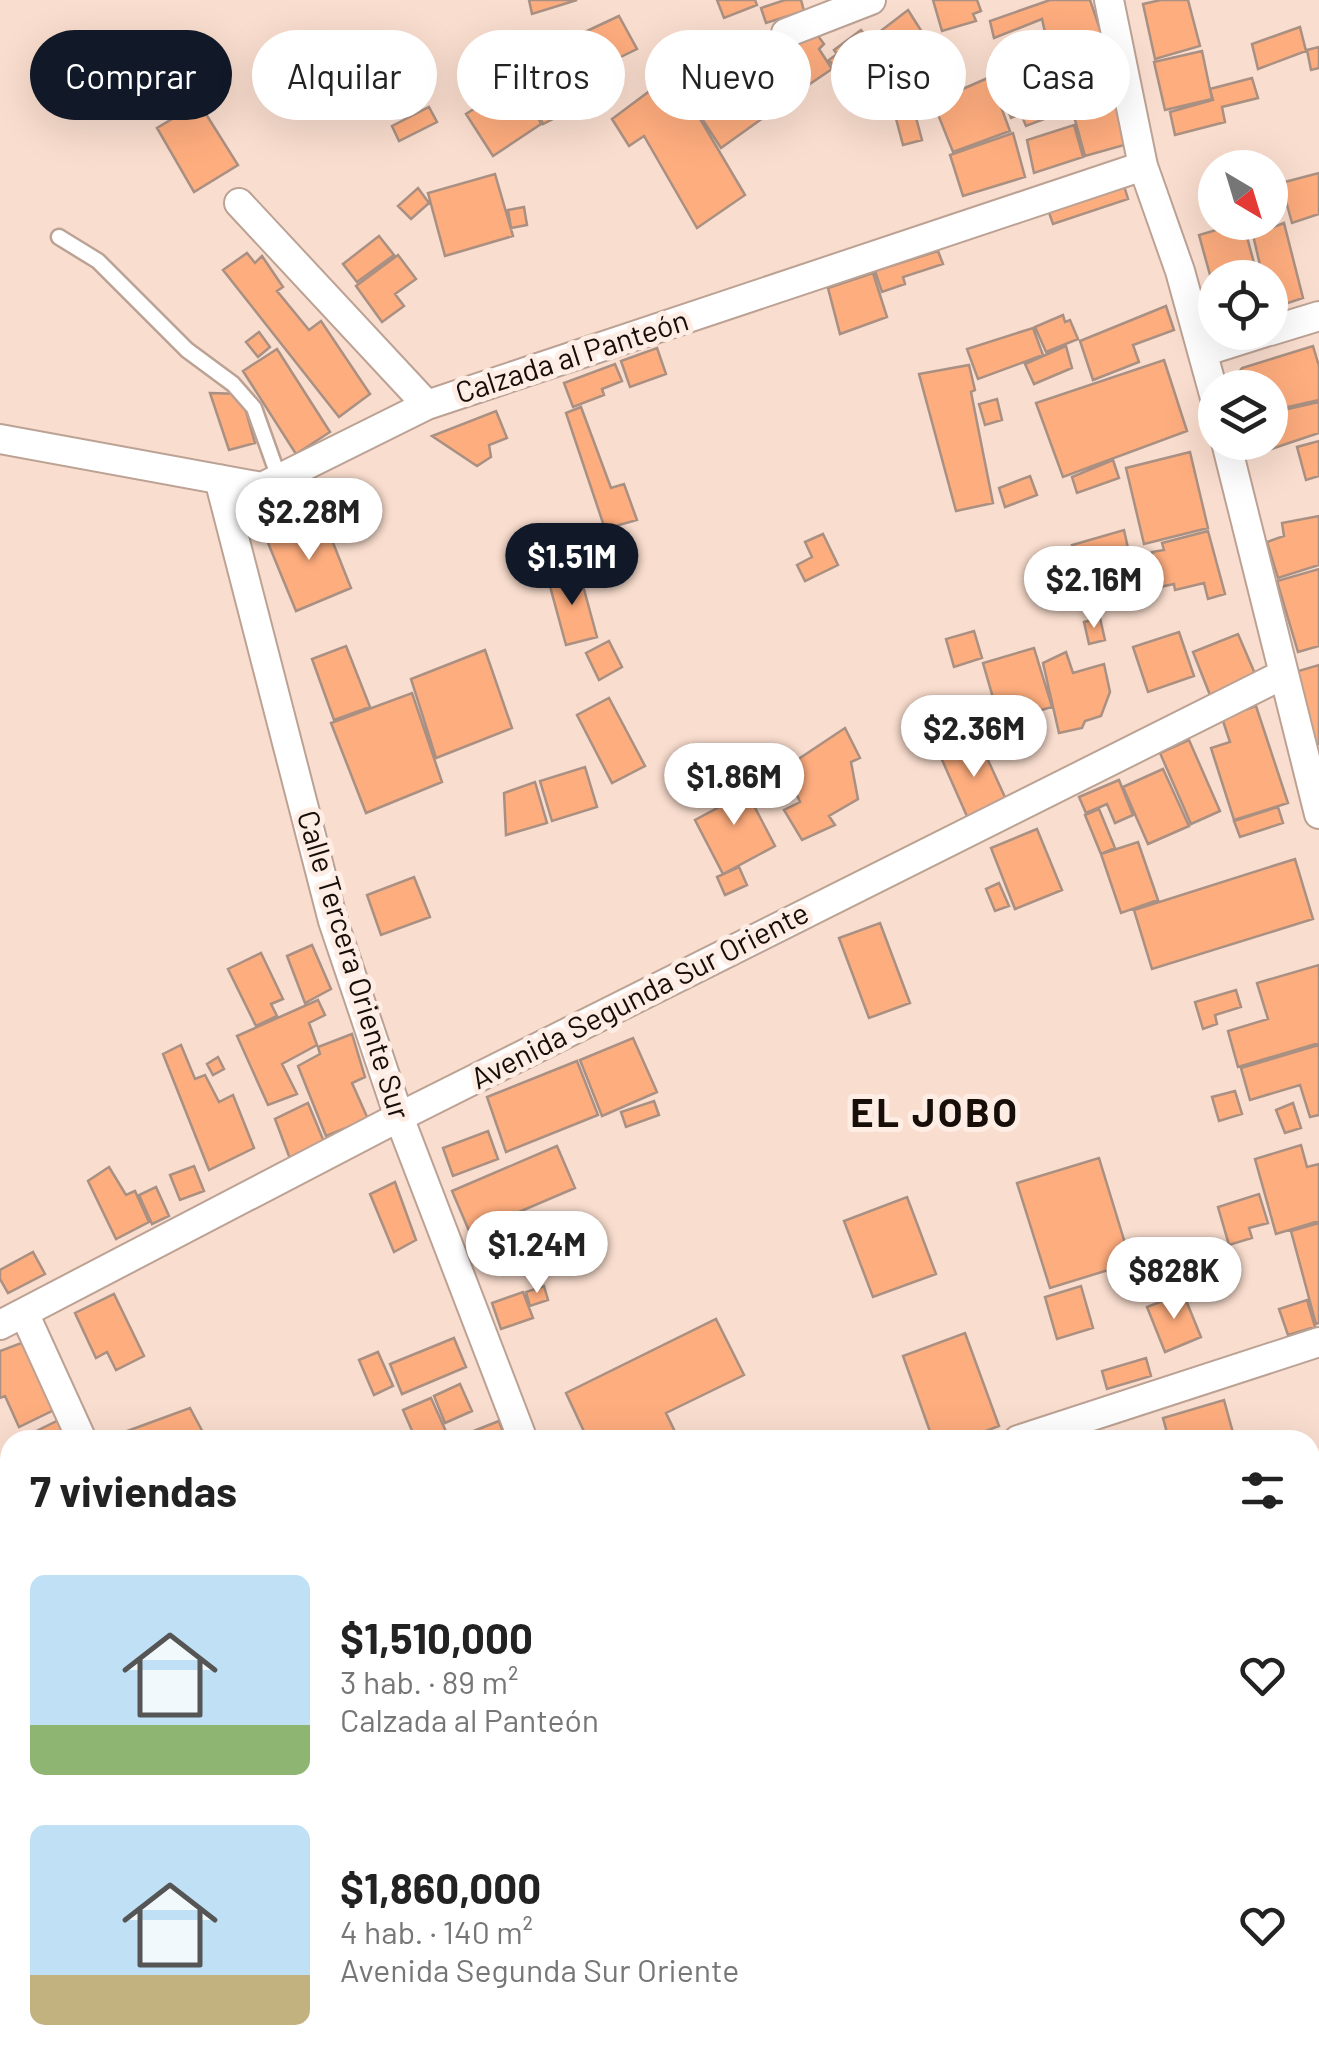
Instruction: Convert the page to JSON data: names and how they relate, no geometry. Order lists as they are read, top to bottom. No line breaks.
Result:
{"streets":{"street":["Calzada al Panteón","Calle Tercera Oriente Sur","Avenida Segunda Sur Oriente"]},"crossings":[["Calzada al Panteón","Calle Tercera Oriente Sur"],["Calle Tercera Oriente Sur","Avenida Segunda Sur Oriente"]],"districts":["EL JOBO"],"north":"bottom right","page":{"chip":["Comprar","Alquilar","Filtros","Nuevo","Piso","Casa"],"price":["$2.28M","$1.51M","$2.16M","$2.36M","$1.86M","$1.24M","$828K"],"heading":"7 viviendas","list":[{"name":"$1,510,000","note":"3 hab. · 89 m² · Calzada al Panteón"},{"name":"$1,860,000","note":"4 hab. · 140 m² · Avenida Segunda Sur Oriente"}]}}
